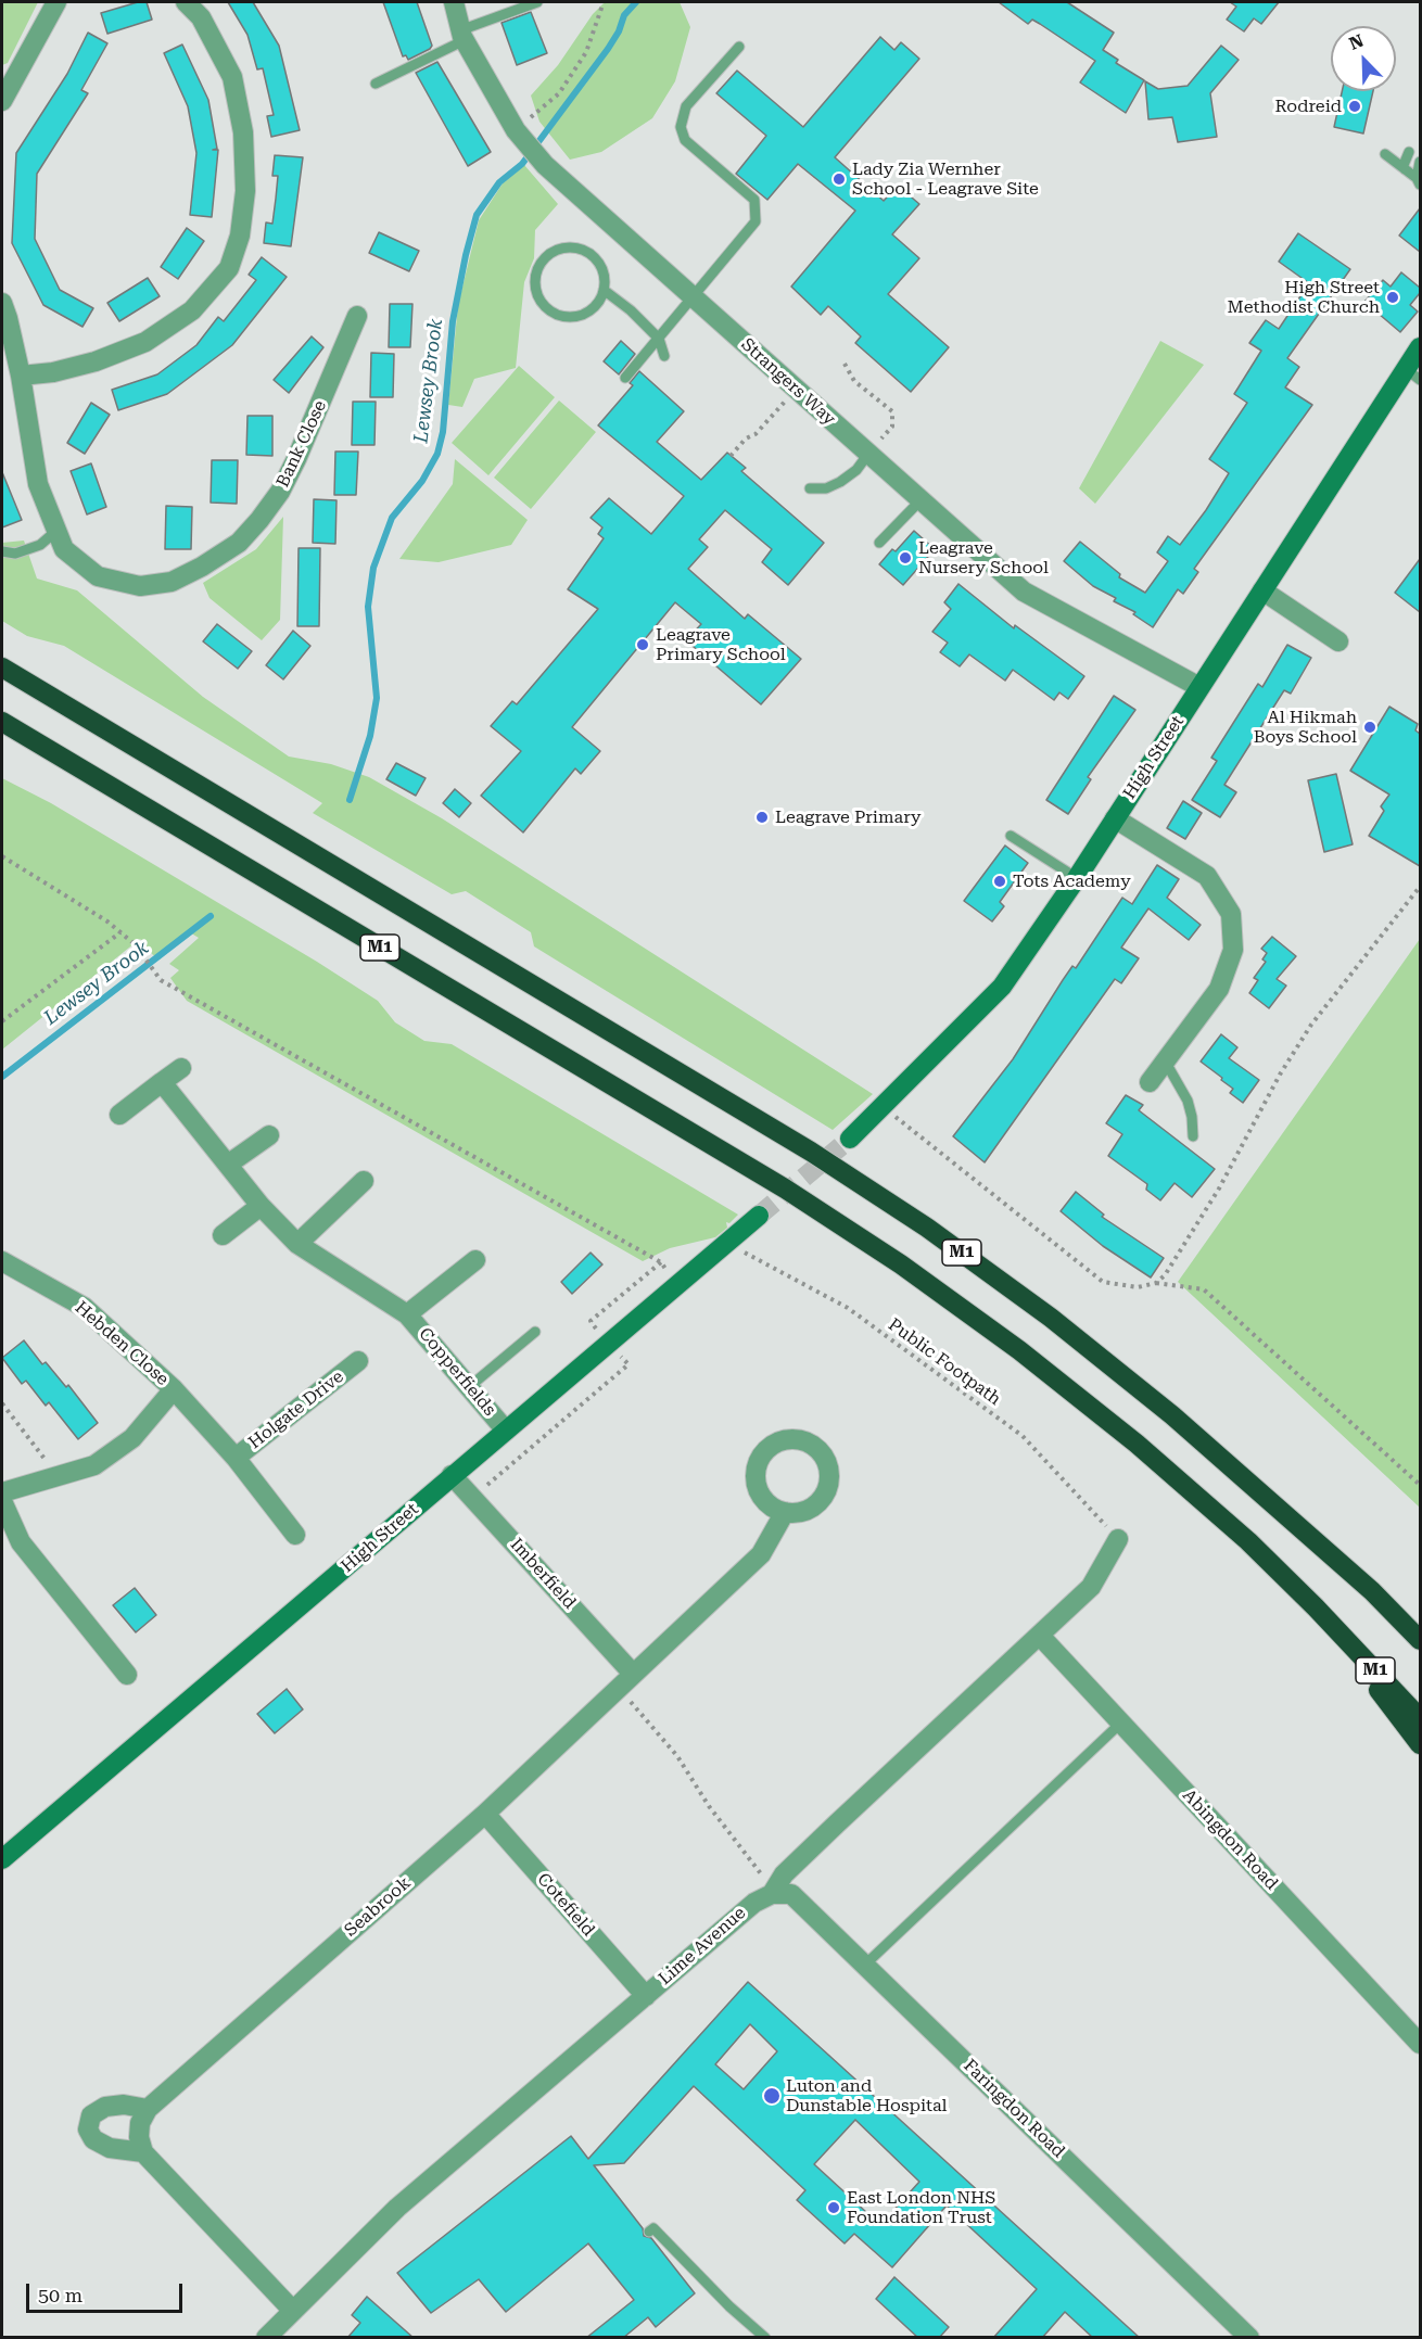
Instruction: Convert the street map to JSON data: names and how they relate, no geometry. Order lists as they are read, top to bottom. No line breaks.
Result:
{"streets":{"highway":["M1"],"street":["Strangers Way","Bank Close","High Street","Hebden Close","Copperfields","Holgate Drive","Imberfield","Abingdon Road","Cotefield","Seabrook","Lime Avenue","Faringdon Road"],"path":["Public Footpath"]},"crossings":[["Strangers Way","High Street"],["High Street","Public Footpath"],["High Street","Copperfields"],["High Street","Imberfield"],["Hebden Close","Holgate Drive"],["Public Footpath","Lime Avenue"],["Imberfield","Seabrook"],["Abingdon Road","Lime Avenue"],["Cotefield","Seabrook"],["Cotefield","Lime Avenue"],["Lime Avenue","Faringdon Road"]],"water":["Lewsey Brook"],"places":["Rodreid","Lady Zia Wernher School - Leagrave Site","High Street Methodist Church","Leagrave Nursery School","Leagrave Primary School","Al Hikmah Boys School","Leagrave Primary","Tots Academy","Luton and Dunstable Hospital","East London NHS Foundation Trust"],"scale_bar":"50 m","north":"top left"}
